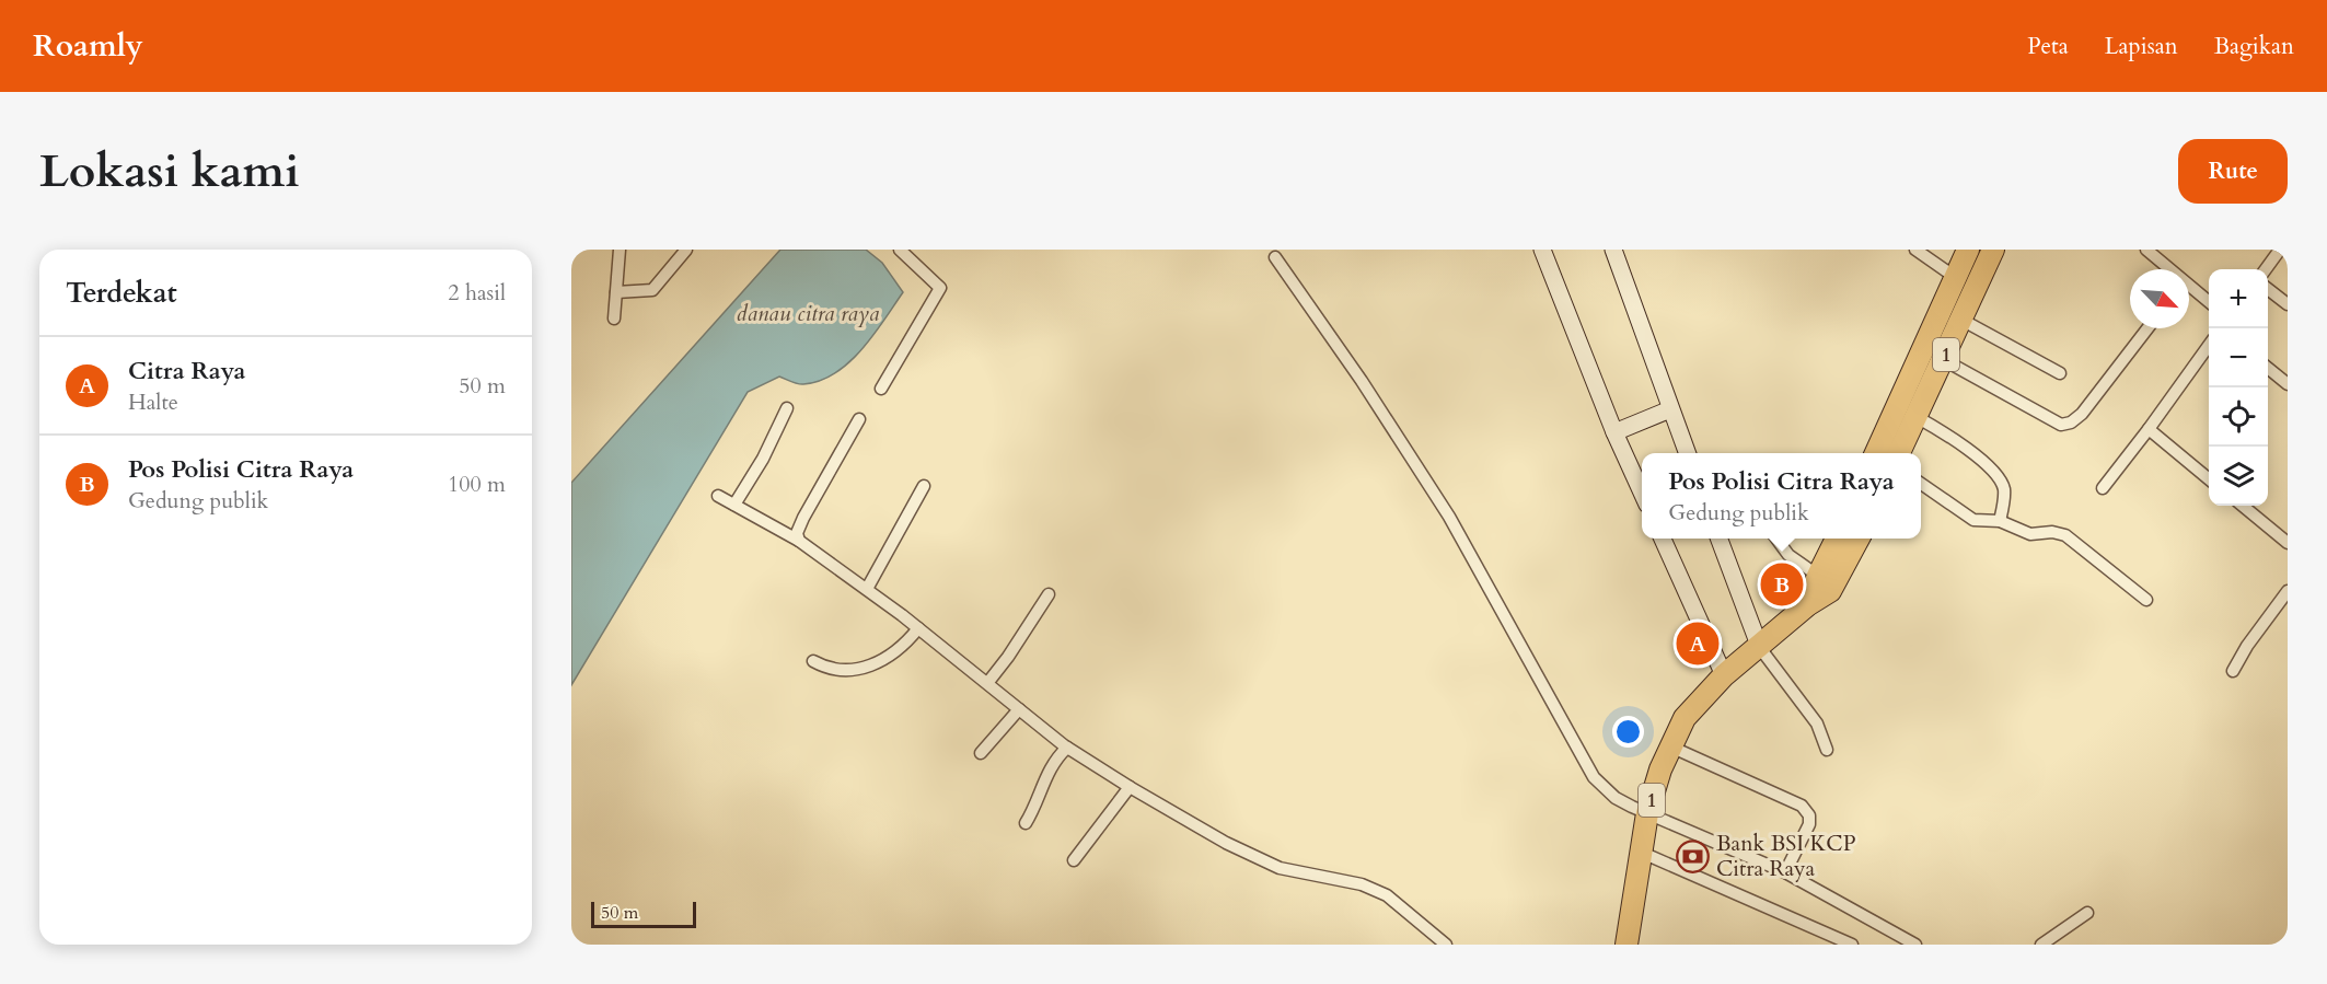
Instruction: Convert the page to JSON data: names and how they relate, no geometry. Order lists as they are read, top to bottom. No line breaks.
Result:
{"streets":{"highway":["1"]},"water":["danau citra raya"],"places":{"bank":["Bank BSI KCP Citra Raya"]},"scale_bar":"50 m","north":"bottom right","page":{"header":"Roamly","nav":["Peta","Lapisan","Bagikan"],"buttons":"Rute","title":"Lokasi kami","heading":["Terdekat","2 hasil"],"map_buttons":["+","−"],"list":[{"mark":"A","name":"Citra Raya","note":"Halte","value":"50 m"},{"mark":"B","name":"Pos Polisi Citra Raya","note":"Gedung publik","value":"100 m"}],"popup":["Pos Polisi Citra Raya","Gedung publik"],"pins":["B","A"],"scale":"50 m"}}
